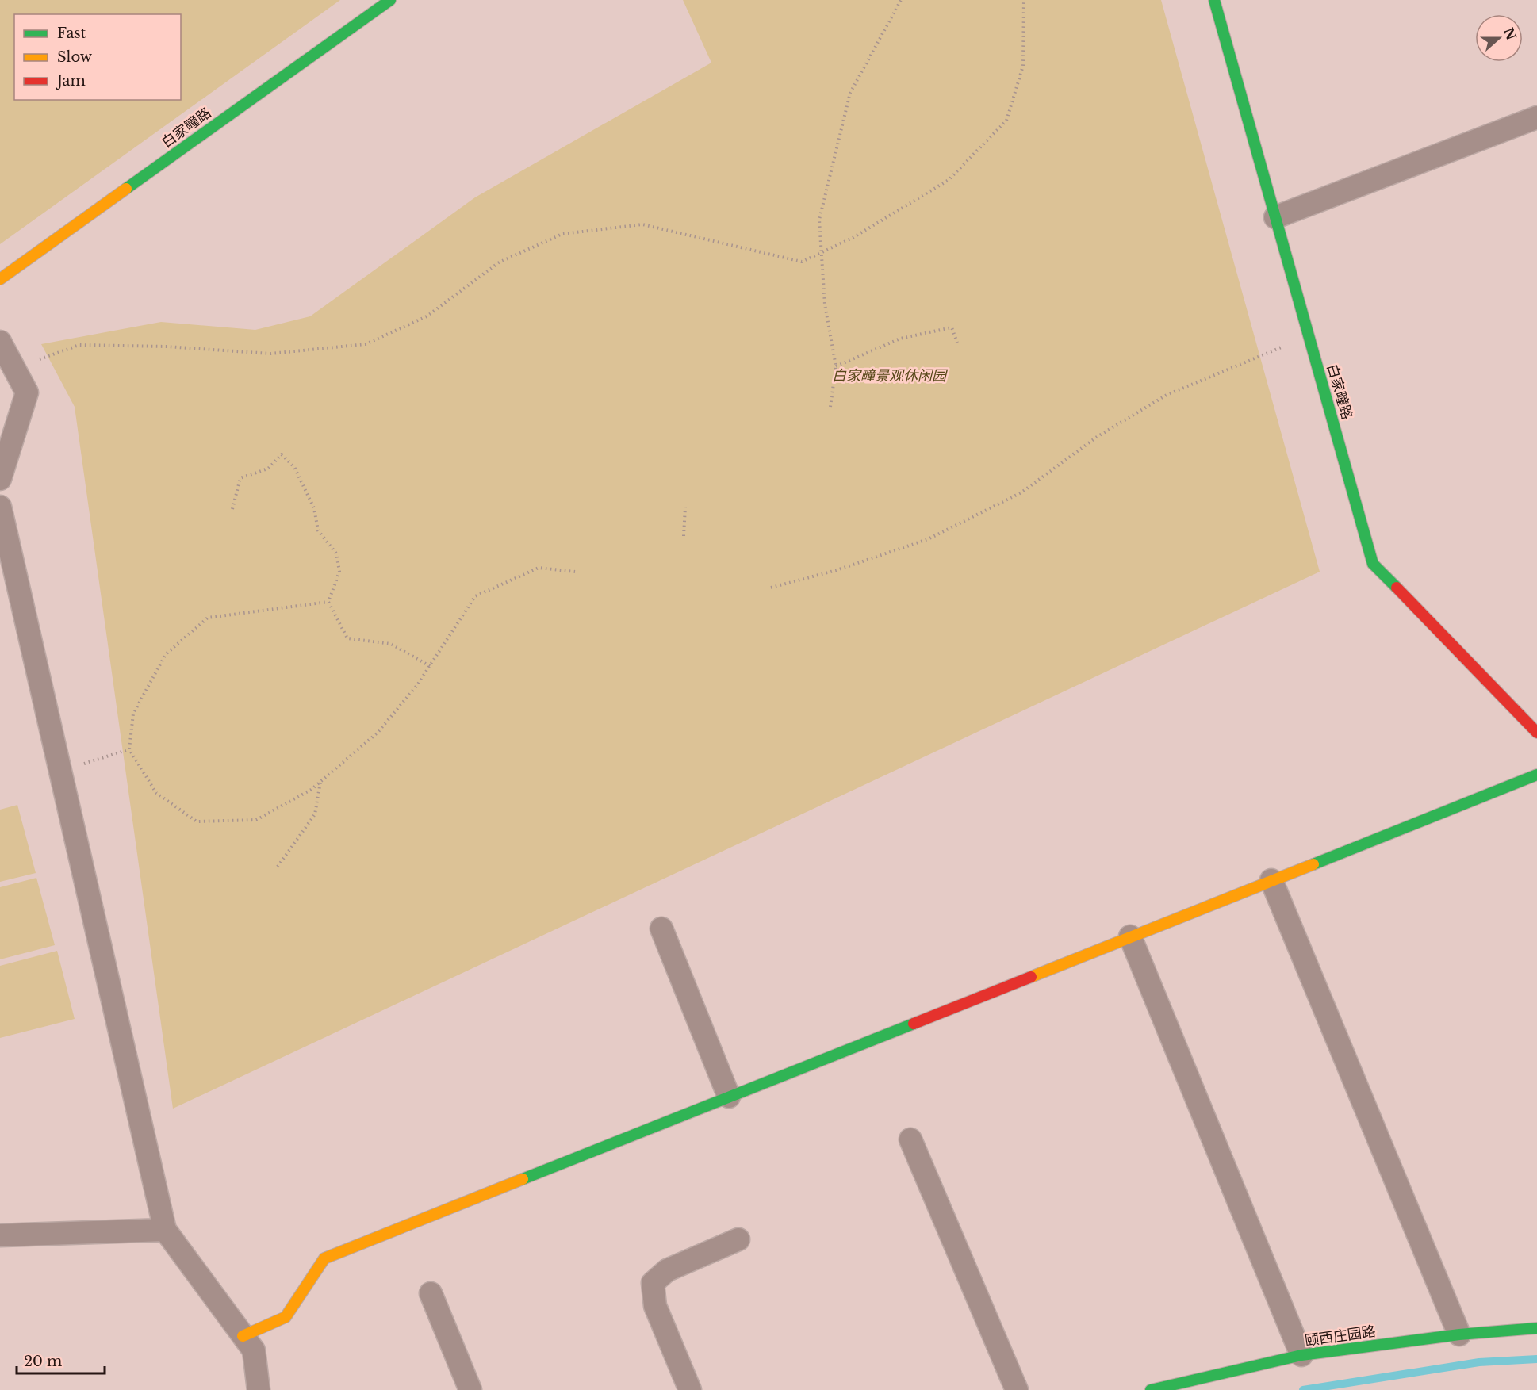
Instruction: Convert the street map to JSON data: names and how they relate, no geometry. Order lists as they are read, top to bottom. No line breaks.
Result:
{"streets":{"street":["白家疃路","颐西庄园路"]},"parks":["白家疃景观休闲园"],"legend":["Fast","Slow","Jam"],"scale_bar":"20 m","north":"right"}
